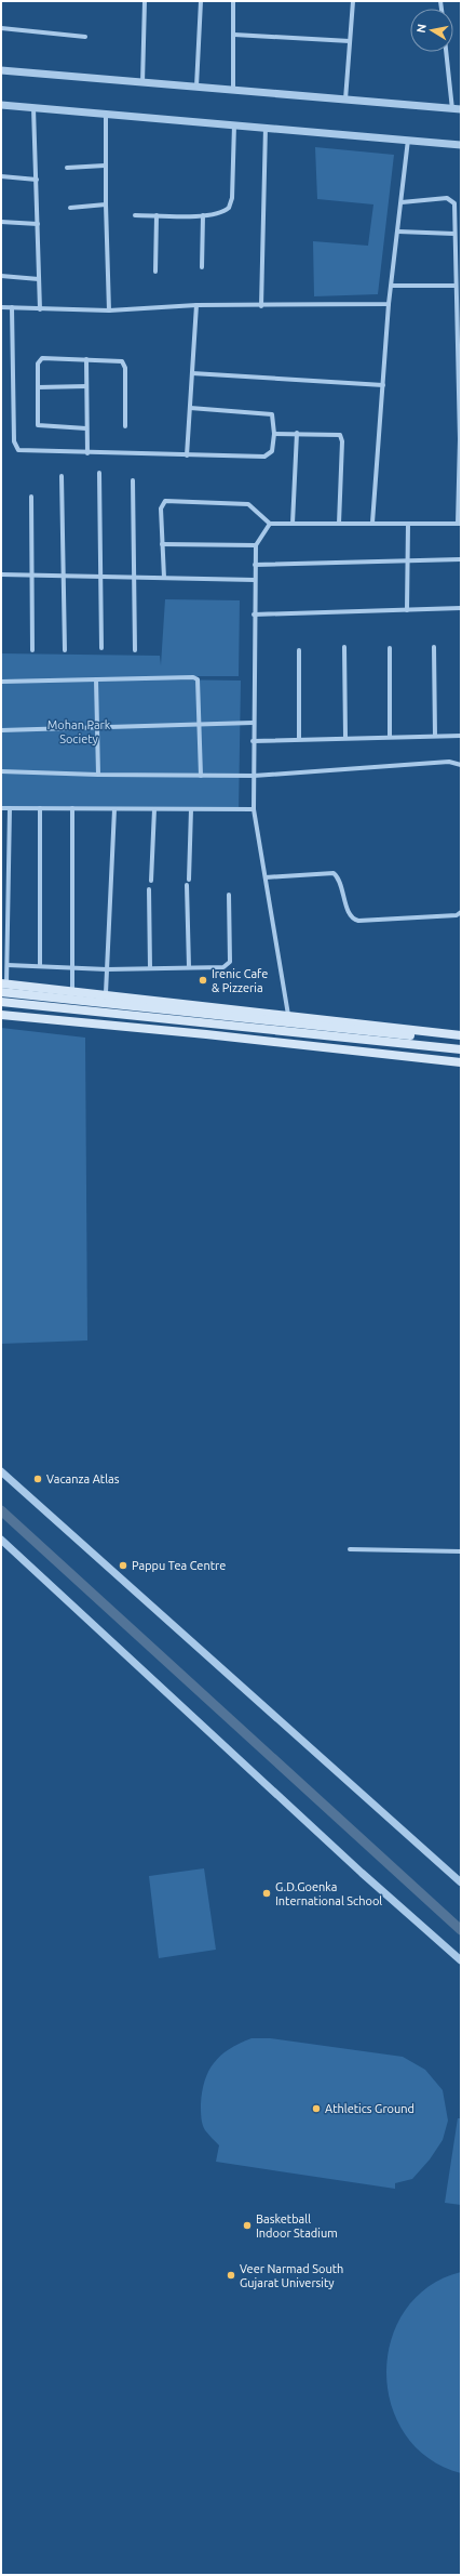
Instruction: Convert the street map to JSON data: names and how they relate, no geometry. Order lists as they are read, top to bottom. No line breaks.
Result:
{"parks":["Mohan Park Society"],"places":["Irenic Cafe & Pizzeria","Vacanza Atlas","Pappu Tea Centre","G.D.Goenka International School","Athletics Ground","Basketball Indoor Stadium","Veer Narmad South Gujarat University"],"north":"left"}
